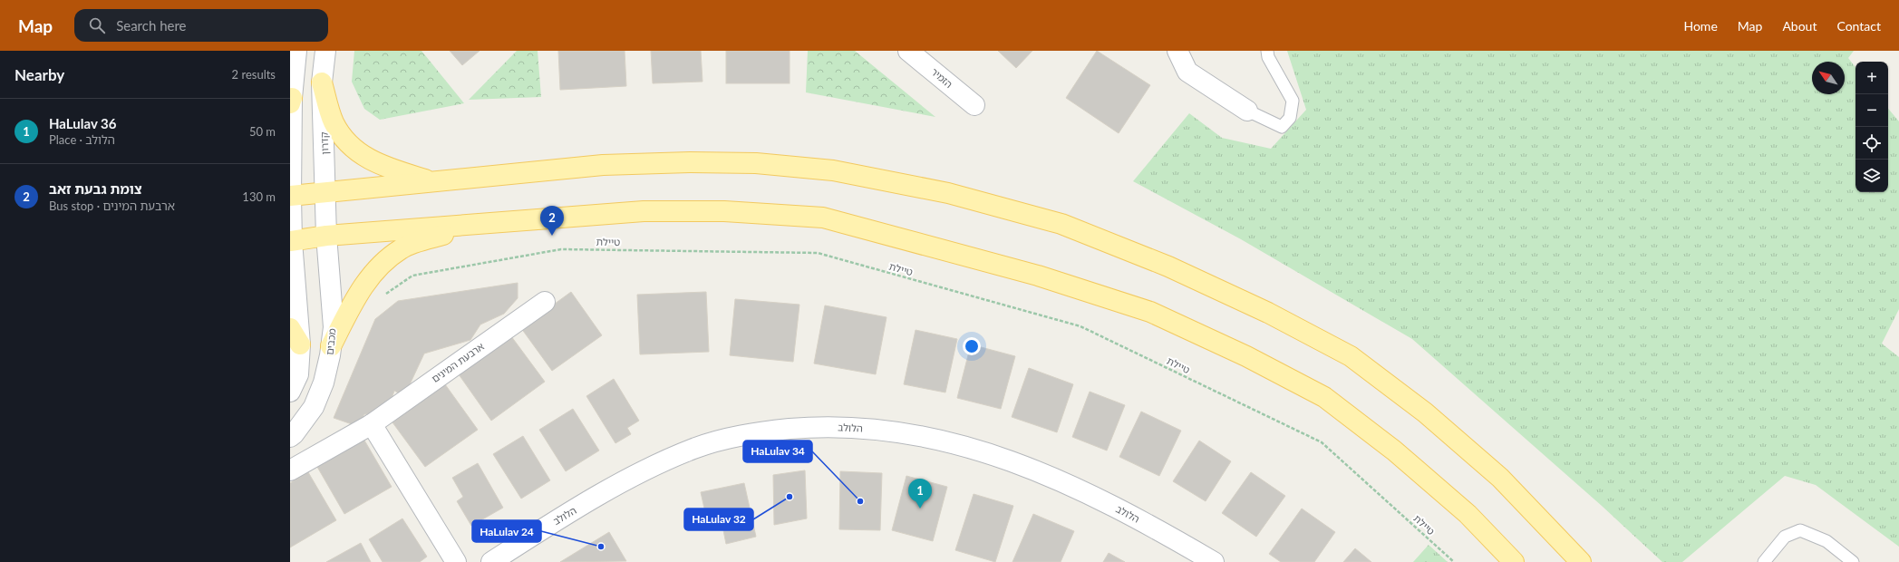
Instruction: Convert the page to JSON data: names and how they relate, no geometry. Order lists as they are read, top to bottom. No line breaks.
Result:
{"streets":{"street":["הזמיר","קדרון","מכבים","ארבעת המינים","הלולב"],"path":["טיילת"]},"crossings":[["קדרון","מכבים"]],"places":["HaLulav 32","HaLulav 34","HaLulav 24"],"north":"top left","page":{"header":"Map","search":"Search here","nav":["Home","Map","About","Contact"],"heading":["Nearby","2 results"],"map_buttons":["+","−"],"list":[{"mark":"1","name":"HaLulav 36","note":"Place · הלולב","value":"50 m"},{"mark":"2","name":"צומת גבעת זאב","note":"Bus stop · ארבעת המינים","value":"130 m"}],"pins":["2","1"]}}
